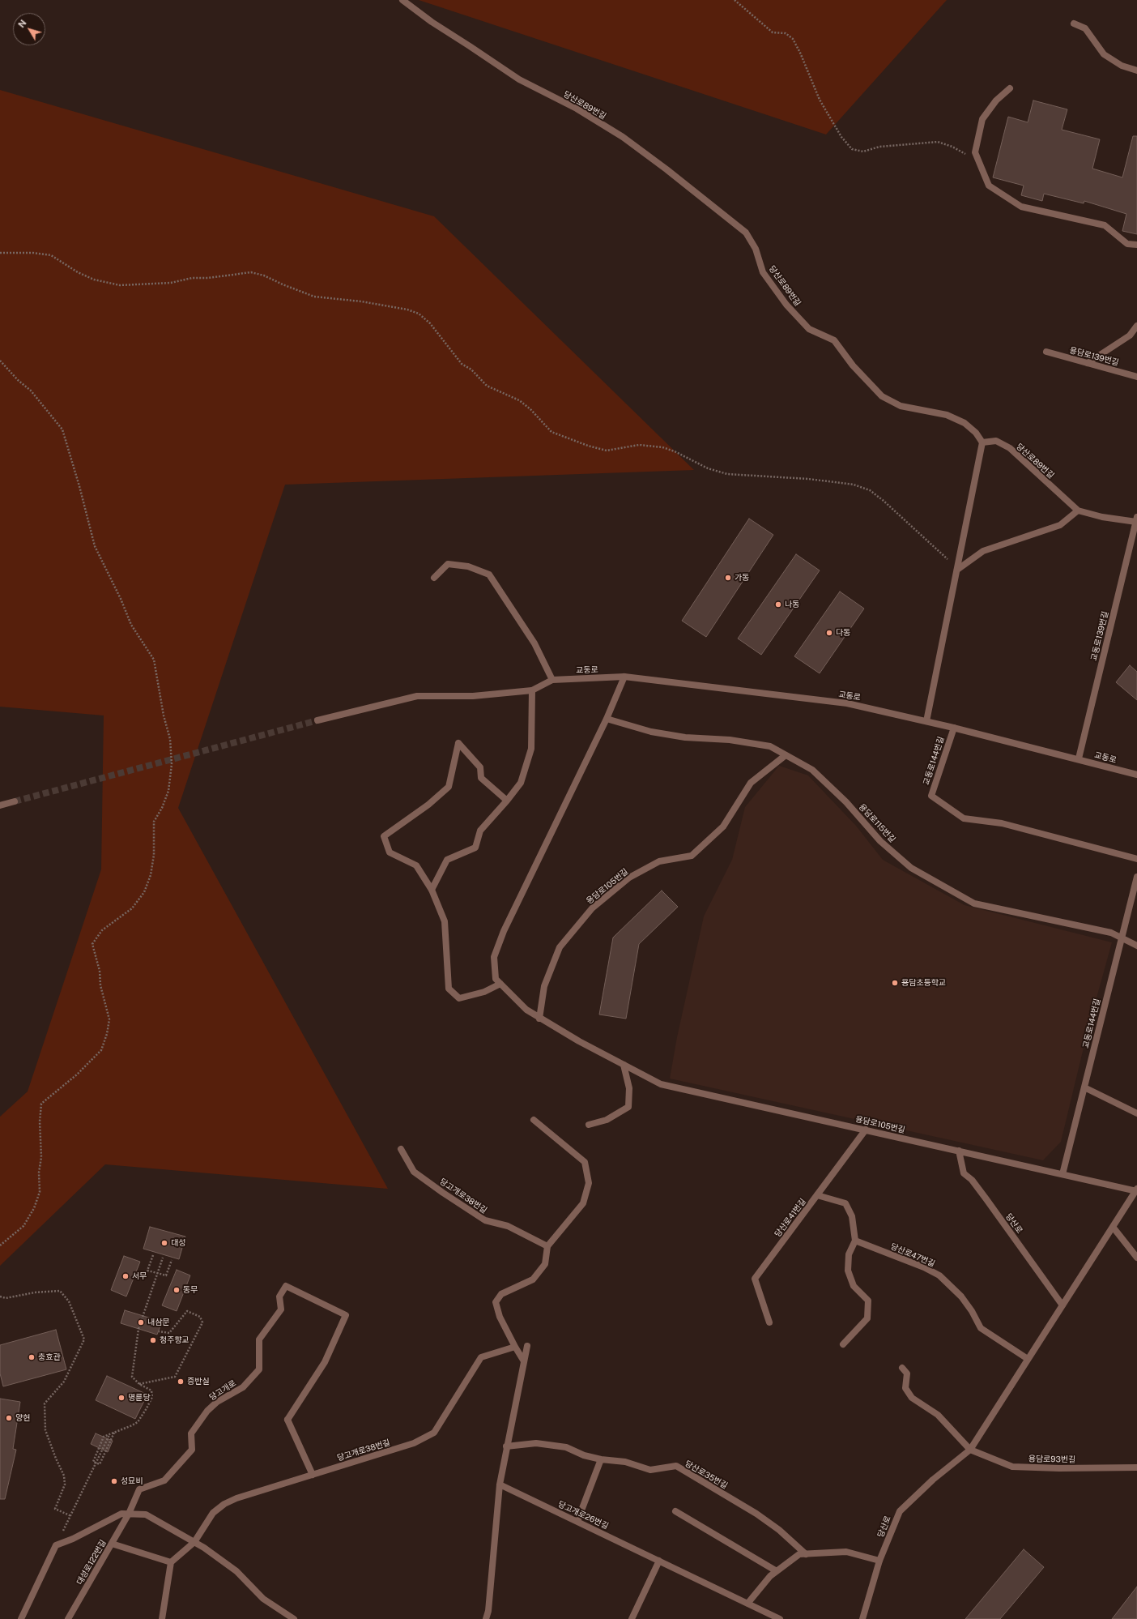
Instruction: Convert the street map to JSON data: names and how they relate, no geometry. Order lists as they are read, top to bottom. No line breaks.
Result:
{"streets":{"street":["당산로89번길","용담로139번길","교동로139번길","교동로","교동로144번길","용담로115번길","용담로105번길","당고개로38번길","당산로41번길","당산로","당산로47번길","당고개로","용담로93번길","당산로35번길","당고개로26번길","대성로122번길"]},"crossings":[["당산로89번길","교동로139번길"],["교동로139번길","교동로"],["교동로","교동로144번길"],["교동로","용담로105번길"],["교동로144번길","용담로115번길"],["교동로144번길","용담로105번길"],["용담로115번길","용담로105번길"],["용담로105번길","당산로41번길"],["용담로105번길","당산로"],["당고개로38번길","당고개로"],["당산로","당산로47번길"],["당산로","용담로93번길"],["당고개로","대성로122번길"]],"places":["가동","나동","다동","용담초등학교","대성","서무","동무","내삼문","청주향교","충효관","증반실","명륜당","양현","성묘비"],"north":"top left"}
